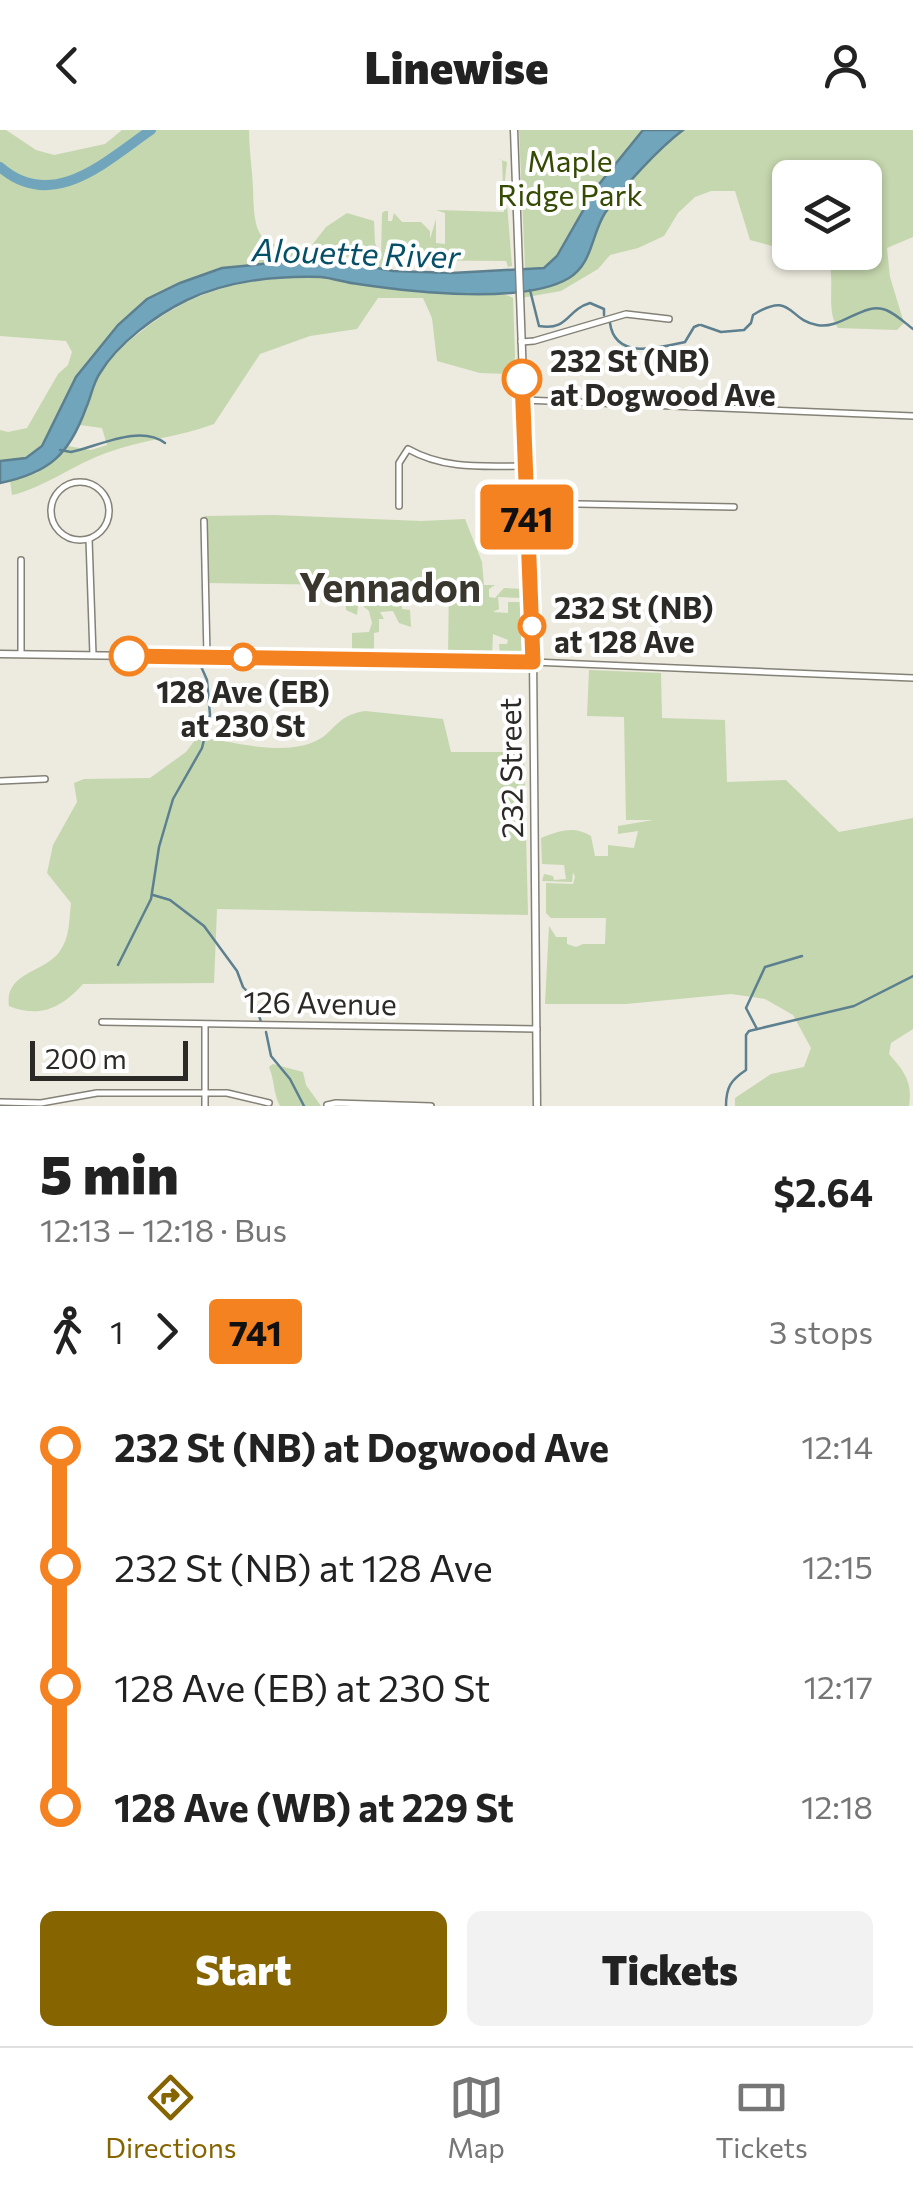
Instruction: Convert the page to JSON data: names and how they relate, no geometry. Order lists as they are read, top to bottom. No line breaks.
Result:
{"streets":{"main road":["232 Street"],"street":["126 Avenue"]},"crossings":[["232 Street","126 Avenue"]],"districts":["Yennadon"],"water":["Alouette River"],"parks":["Maple Ridge Park"],"places":["232 St (NB) at Dogwood Ave","232 St (NB) at 128 Ave","128 Ave (EB) at 230 St"],"lines":["bus line 741"],"scale_bar":"200 m","page":{"header":"Linewise","on_map":"741","scale":"200 m","heading":["5 min","12:13 – 12:18 · Bus","$2.64"],"legs":["1","741","3 stops"],"list":[{"name":"232 St (NB) at Dogwood Ave","value":"12:14"},{"name":"232 St (NB) at 128 Ave","value":"12:15"},{"name":"128 Ave (EB) at 230 St","value":"12:17"},{"name":"128 Ave (WB) at 229 St","value":"12:18"}],"buttons":["Start","Tickets"],"tabs":["Directions","Map","Tickets"]}}
